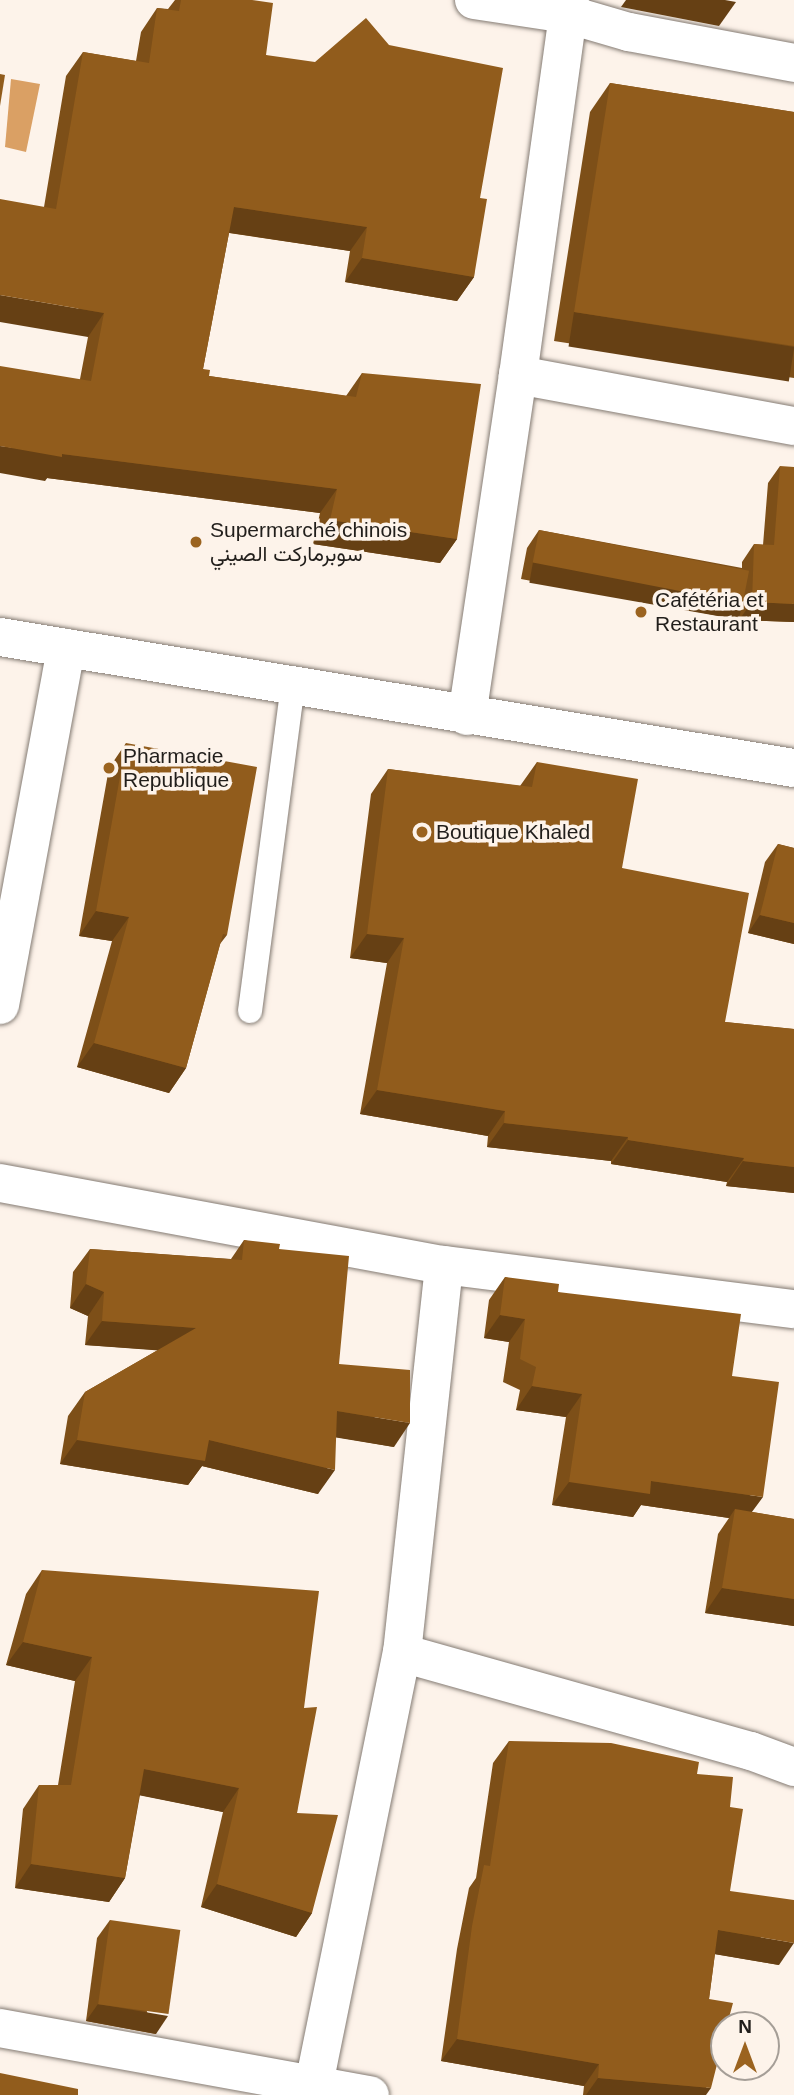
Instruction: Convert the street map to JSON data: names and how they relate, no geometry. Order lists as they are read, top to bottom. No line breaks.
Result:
{"places":["Supermarché chinois سوبرماركت الصيني","Cafétéria et Restaurant","Pharmacie Republique","Boutique Khaled"],"north":"top"}
